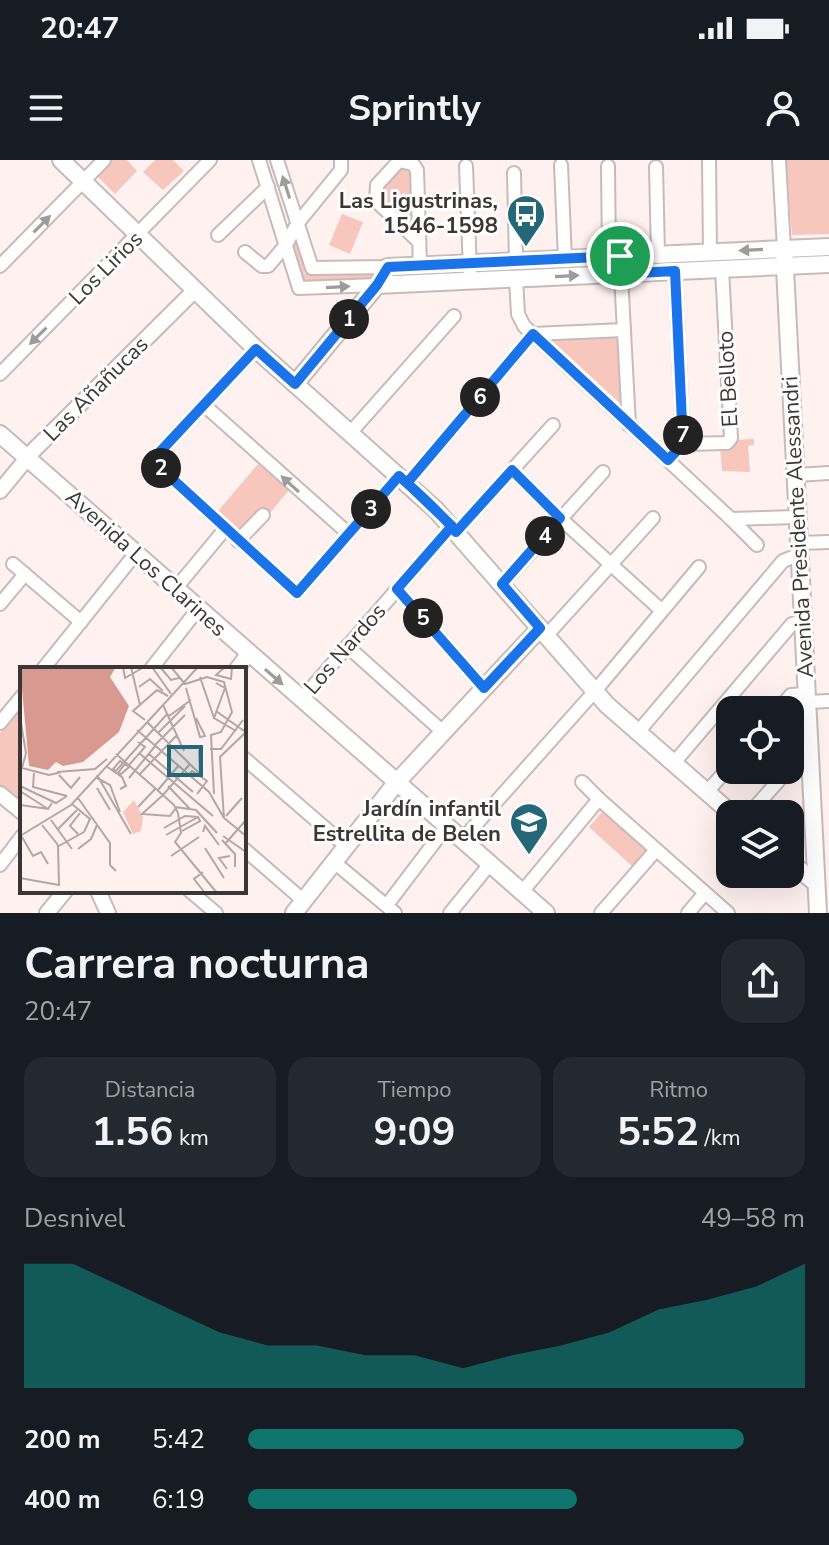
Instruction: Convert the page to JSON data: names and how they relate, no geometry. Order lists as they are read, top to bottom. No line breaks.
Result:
{"streets":{"main road":["Avenida Presidente Alessandri","Avenida Los Clarines"],"street":["Los Lirios","El Belloto","Las Añañucas","Los Nardos"]},"crossings":[["Las Añañucas","Avenida Los Clarines"],["Avenida Los Clarines","Los Nardos"]],"places":{"bus stop":["Las Ligustrinas, 1546-1598"],"school or university":["Jardín infantil Estrellita de Belen"]},"page":{"status":"20:47","header":"Sprintly","pins":["1","6","7","2","3","4","5"],"heading":["Carrera nocturna","20:47"],"stats":[["Distancia","1.56 km"],["Tiempo","9:09"],["Ritmo","5:52 /km"]],"chart":["Desnivel","49–58 m"],"list":[{"name":"200 m","note":"5:42"},{"name":"400 m","note":"6:19"}]}}
